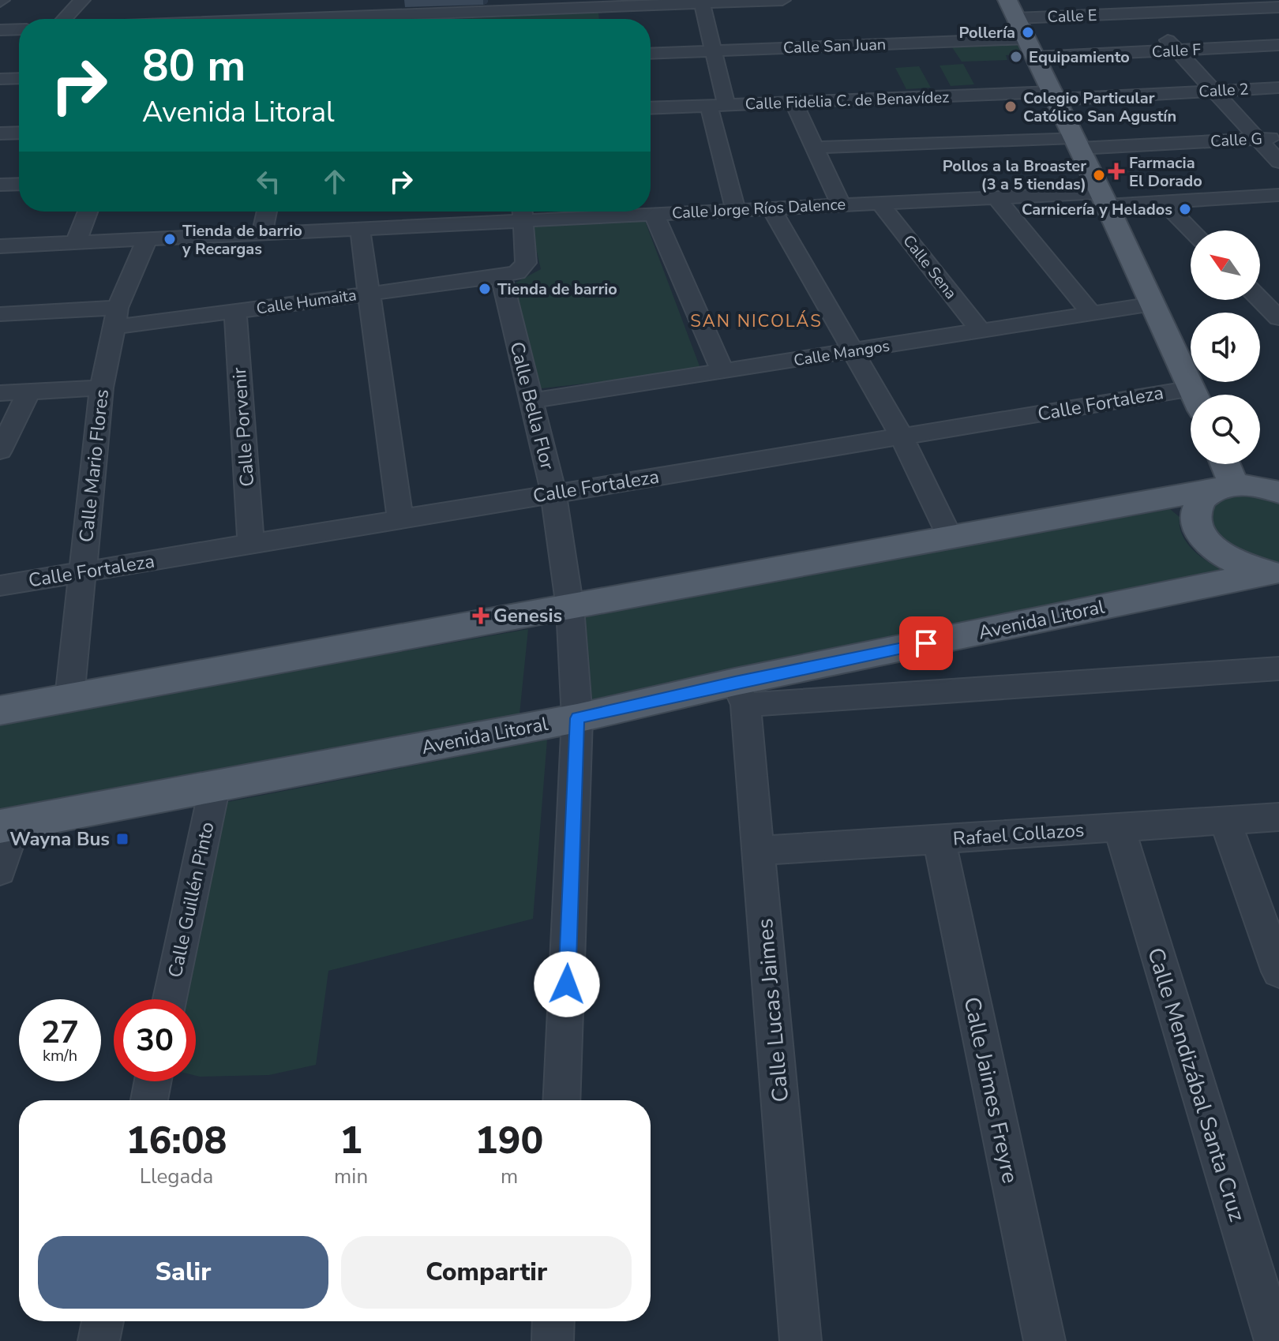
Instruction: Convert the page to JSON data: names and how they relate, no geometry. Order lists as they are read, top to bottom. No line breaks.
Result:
{"streets":{"main road":["Avenida Litoral"],"street":["Calle E","Calle San Juan","Calle F","Calle 2","Calle Fidelia C. de Benavídez","Calle G","Calle Jorge Ríos Dalence","Calle Sena","Calle Humaita","Calle Mangos","Calle Fortaleza","Calle Bella Flor","Calle Porvenir","Calle Mario Flores","Rafael Collazos","Calle Guillén Pinto","Calle Lucas Jaimes","Calle Mendizábal Santa Cruz","Calle Jaimes Freyre"]},"crossings":[["Calle San Juan","Calle F"],["Calle 2","Calle Fidelia C. de Benavídez"],["Calle Jorge Ríos Dalence","Calle Sena"],["Calle Jorge Ríos Dalence","Calle Mario Flores"],["Calle Sena","Calle Mangos"],["Calle Humaita","Calle Bella Flor"],["Calle Humaita","Calle Porvenir"],["Calle Humaita","Calle Mario Flores"],["Calle Mangos","Calle Bella Flor"],["Calle Fortaleza","Calle Bella Flor"],["Calle Fortaleza","Calle Porvenir"],["Calle Fortaleza","Calle Mario Flores"],["Calle Bella Flor","Avenida Litoral"],["Avenida Litoral","Calle Guillén Pinto"],["Avenida Litoral","Calle Lucas Jaimes"],["Rafael Collazos","Calle Lucas Jaimes"],["Rafael Collazos","Calle Mendizábal Santa Cruz"],["Rafael Collazos","Calle Jaimes Freyre"]],"districts":["SAN NICOLÁS"],"places":{"other":["Pollería","Equipamiento","Colegio Particular Católico San Agustín","Pollos a la Broaster (3 a 5 tiendas)","Carnicería y Helados","Tienda de barrio y Recargas","Tienda de barrio"],"health":["Farmacia El Dorado","Genesis"],"transit":["Wayna Bus"]},"north":"top left","page":{"turn":["80 m","Avenida Litoral"],"speed":"27 km/h","limit":"30","eta":["16:08","Llegada","1","min","190","m"],"buttons":["Salir","Compartir"]}}
